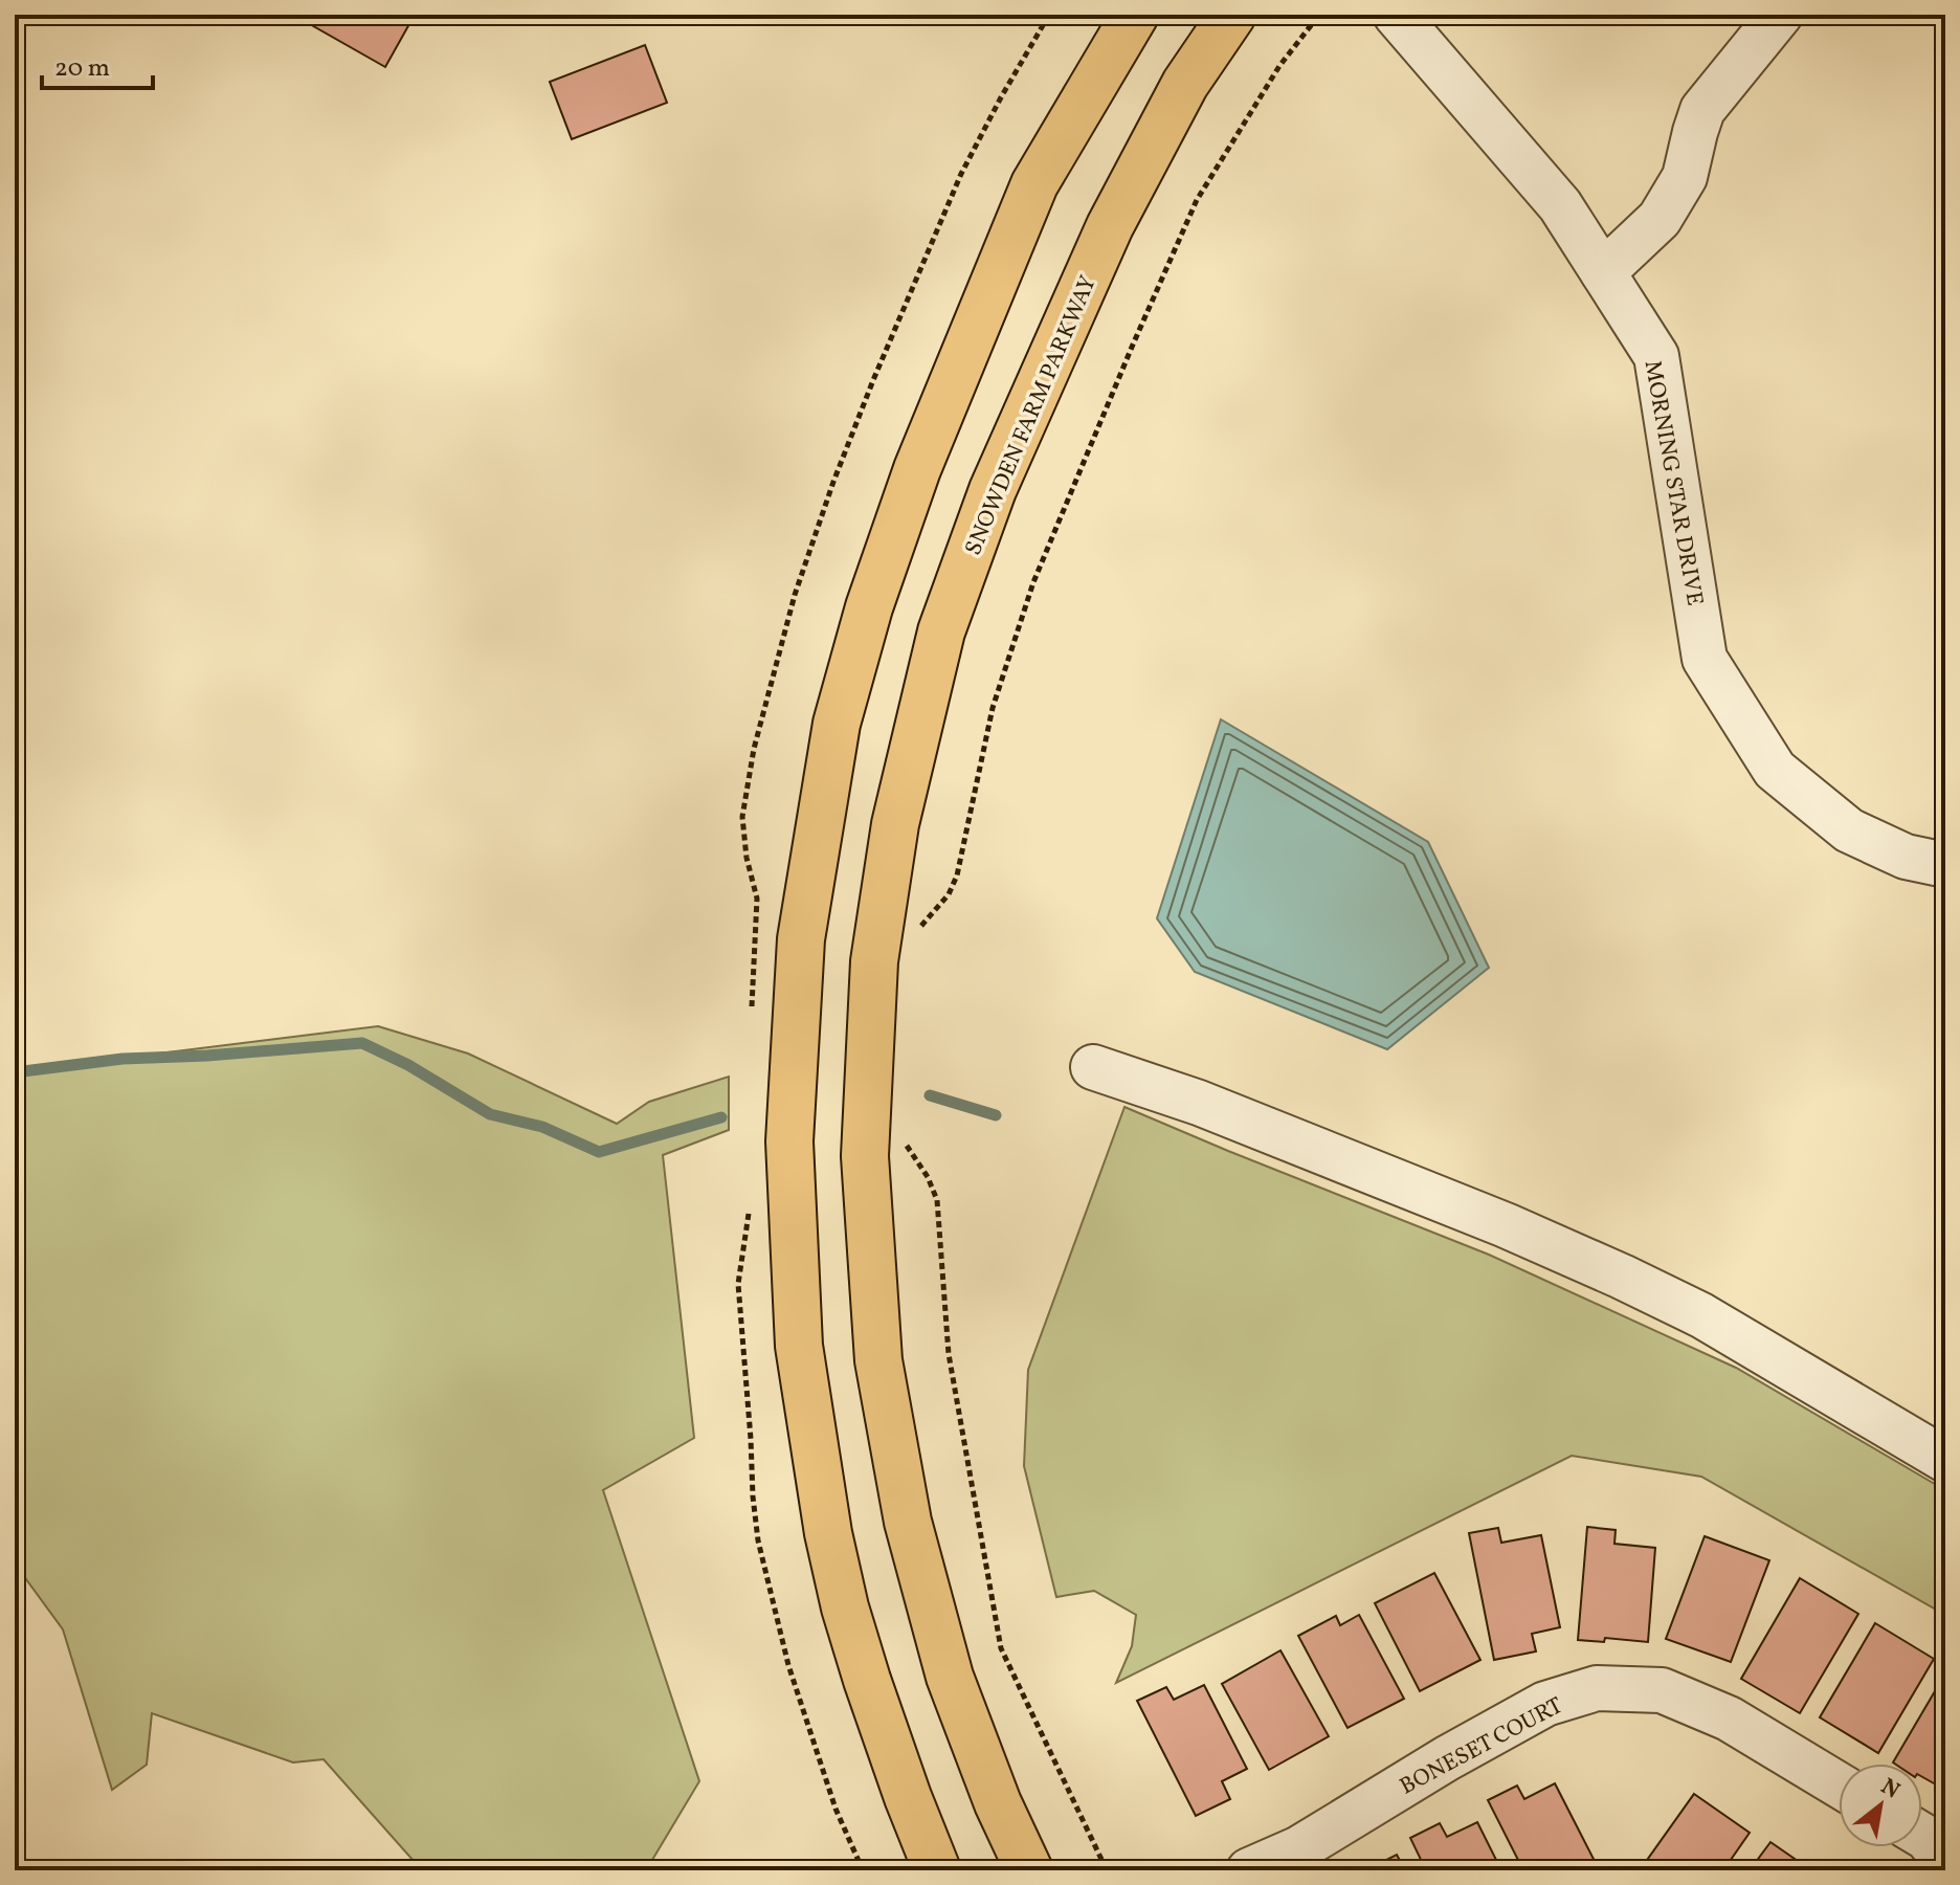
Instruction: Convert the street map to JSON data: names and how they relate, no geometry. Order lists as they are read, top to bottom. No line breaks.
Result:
{"streets":{"main road":["SNOWDEN FARM PARKWAY"],"street":["MORNING STAR DRIVE","BONESET COURT"]},"scale_bar":"20 m","north":"top right"}
